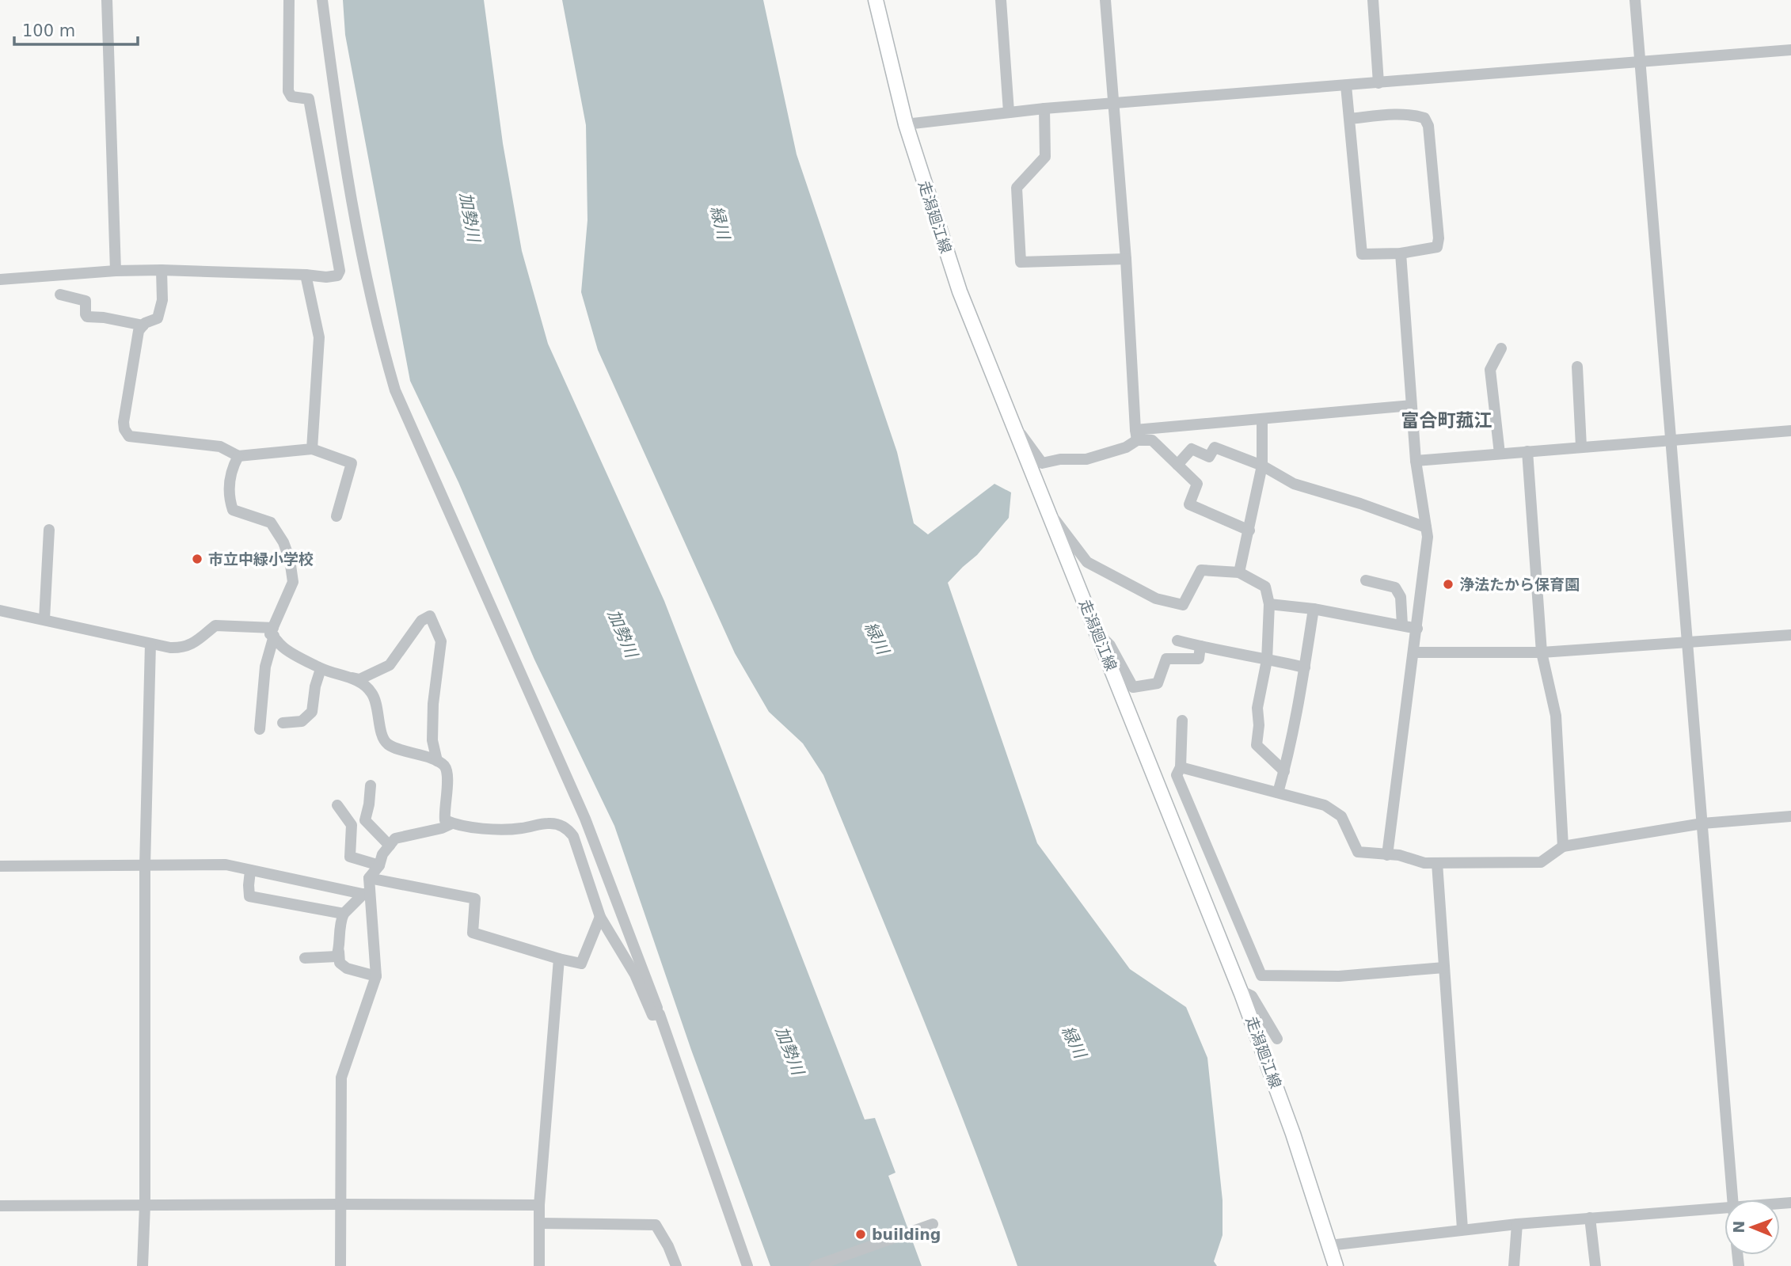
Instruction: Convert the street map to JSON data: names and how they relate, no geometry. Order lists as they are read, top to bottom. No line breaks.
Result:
{"streets":{"main road":["走潟廻江線"]},"districts":["富合町菰江"],"water":["加勢川","緑川"],"places":["市立中緑小学校","浄法たから保育園","building"],"scale_bar":"100 m","north":"left"}
